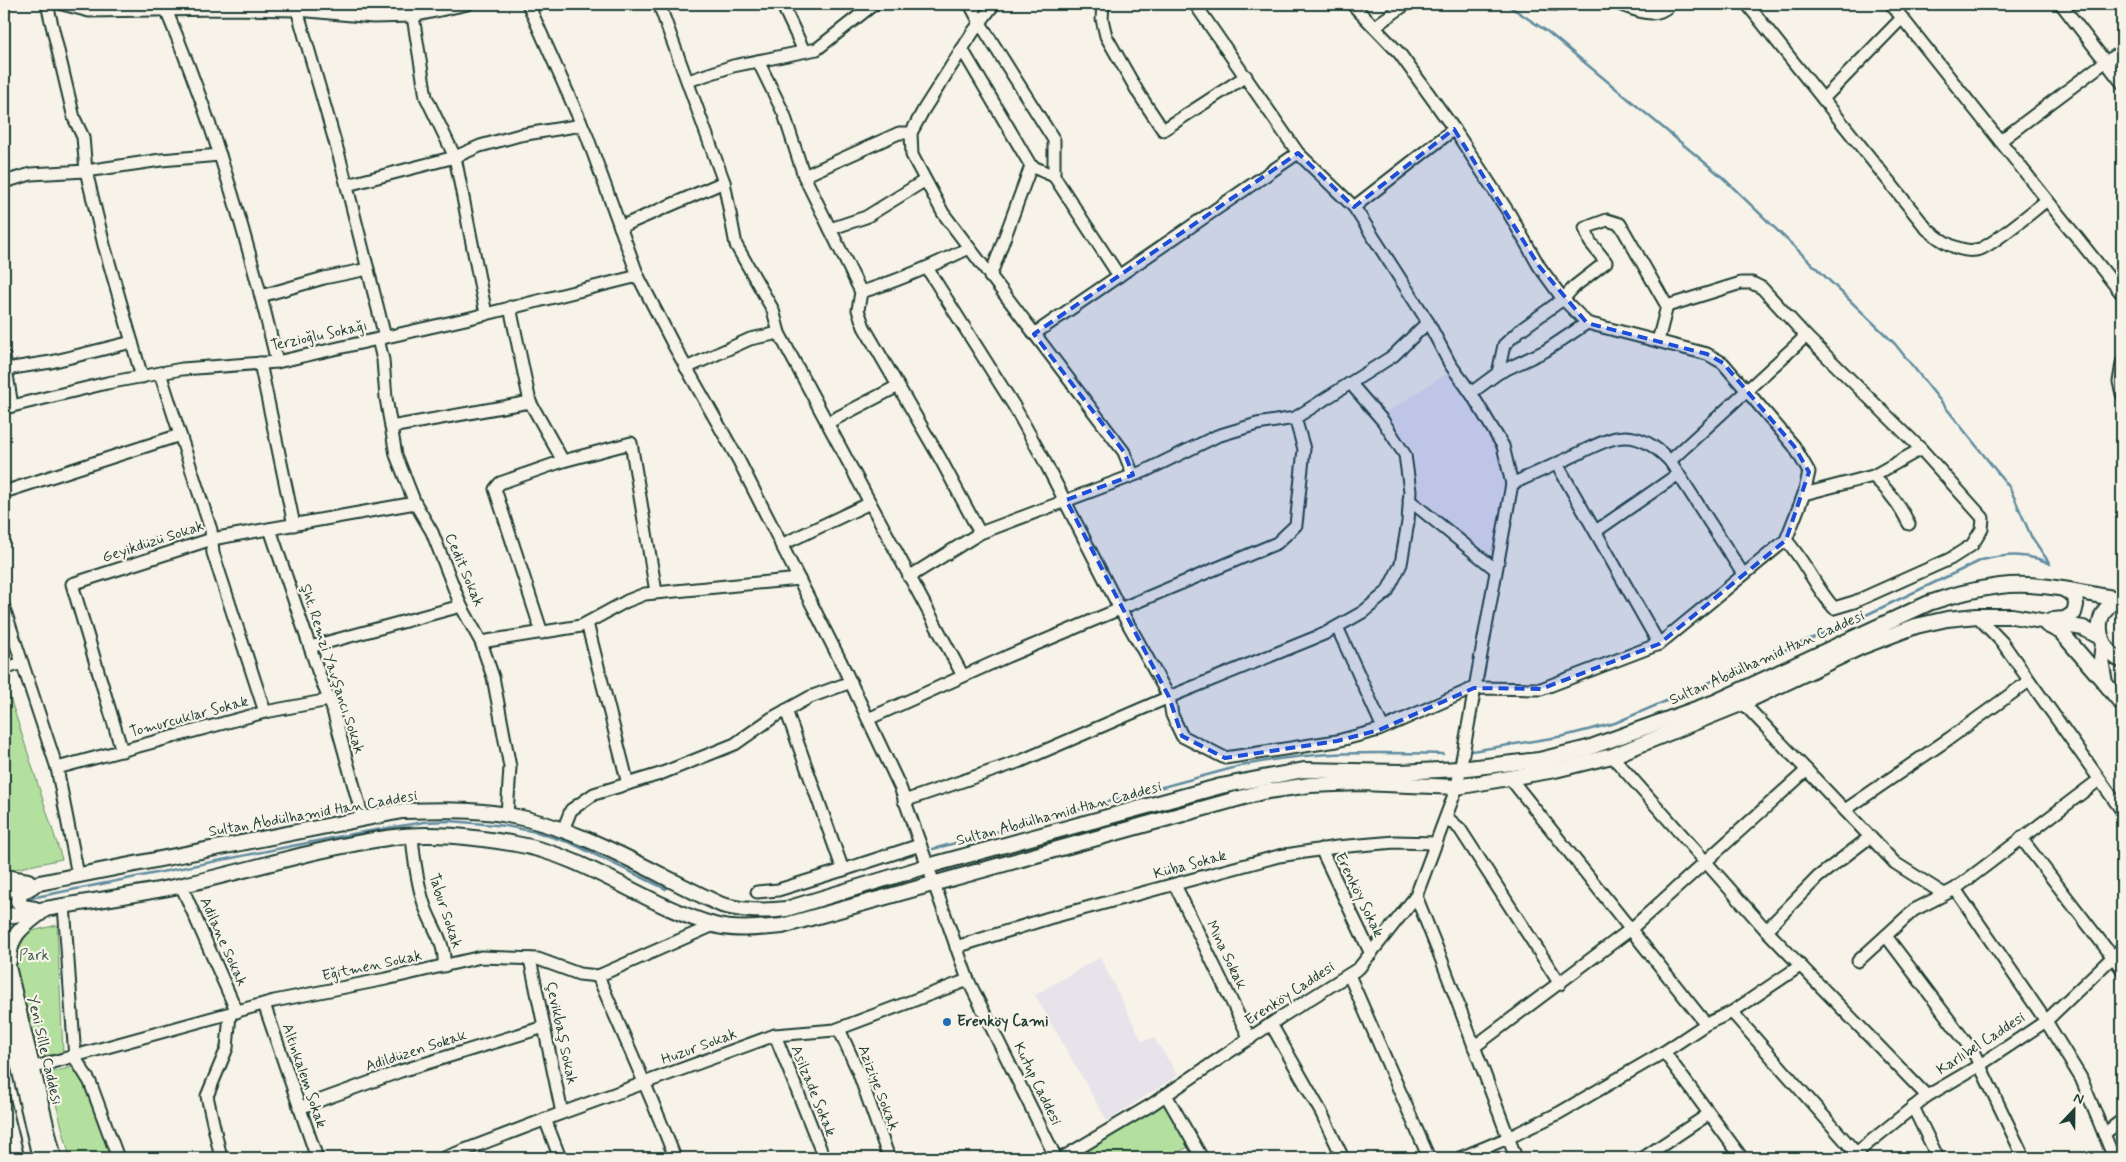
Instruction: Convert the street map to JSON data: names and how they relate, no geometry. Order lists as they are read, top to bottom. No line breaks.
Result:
{"streets":{"main road":["Sultan Abdülhamid Han Caddesi","Yeni Sille Caddesi"],"street":["Terzioğlu Sokağı","Geyikdüzü Sokak","Cedit Sokak","Şht. Remzi Yavşancı Sokak","Tomurcuklar Sokak","Küba Sokak","Erenköy Sokak","Tabur Sokak","Adilane Sokak","Mina Sokak","Eğitmen Sokak","Erenköy Caddesi","Çevikbaş Sokak","Karlıbel Caddesi","Huzur Sokak","Adildüzen Sokak","Altınkalem Sokak","Kutup Caddesi","Aziziye Sokak","Asilzade Sokak"]},"crossings":[["Terzioğlu Sokağı","Cedit Sokak"],["Terzioğlu Sokağı","Kutup Caddesi"],["Geyikdüzü Sokak","Cedit Sokak"],["Geyikdüzü Sokak","Şht. Remzi Yavşancı Sokak"],["Geyikdüzü Sokak","Tomurcuklar Sokak"],["Cedit Sokak","Sultan Abdülhamid Han Caddesi"],["Sultan Abdülhamid Han Caddesi","Şht. Remzi Yavşancı Sokak"],["Sultan Abdülhamid Han Caddesi","Tabur Sokak"],["Sultan Abdülhamid Han Caddesi","Adilane Sokak"],["Sultan Abdülhamid Han Caddesi","Erenköy Caddesi"],["Sultan Abdülhamid Han Caddesi","Kutup Caddesi"],["Şht. Remzi Yavşancı Sokak","Tomurcuklar Sokak"],["Küba Sokak","Erenköy Sokak"],["Küba Sokak","Mina Sokak"],["Küba Sokak","Erenköy Caddesi"],["Küba Sokak","Kutup Caddesi"],["Erenköy Sokak","Erenköy Caddesi"],["Tabur Sokak","Eğitmen Sokak"],["Adilane Sokak","Eğitmen Sokak"],["Mina Sokak","Erenköy Caddesi"],["Eğitmen Sokak","Çevikbaş Sokak"],["Eğitmen Sokak","Yeni Sille Caddesi"],["Eğitmen Sokak","Altınkalem Sokak"],["Çevikbaş Sokak","Huzur Sokak"],["Çevikbaş Sokak","Adildüzen Sokak"],["Huzur Sokak","Kutup Caddesi"],["Huzur Sokak","Aziziye Sokak"],["Huzur Sokak","Asilzade Sokak"],["Adildüzen Sokak","Altınkalem Sokak"]],"parks":["Park"],"places":["Erenköy Cami"],"north":"top"}
